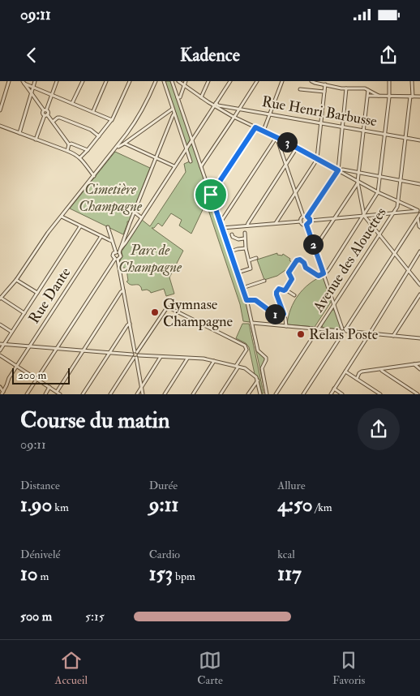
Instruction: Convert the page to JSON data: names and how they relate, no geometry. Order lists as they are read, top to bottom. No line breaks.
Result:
{"streets":{"street":["Rue Henri Barbusse","Avenue des Alouettes","Rue Dante"]},"crossings":[["Rue Henri Barbusse","Avenue des Alouettes"]],"parks":["Cimetière Champagne","Parc de Champagne"],"places":["Gymnase Champagne","Relais Poste"],"scale_bar":"200 m","page":{"status":"09:11","header":"Kadence","pins":["3","2","1"],"scale":"200 m","heading":["Course du matin","09:11"],"stats":[["Distance","1.90 km"],["Durée","9:11"],["Allure","4:50 /km"],["Dénivelé","10 m"],["Cardio","153 bpm"],["kcal","117"]],"list":[{"name":"500 m","note":"5:15"}],"tabs":["Accueil","Carte","Favoris"]}}
